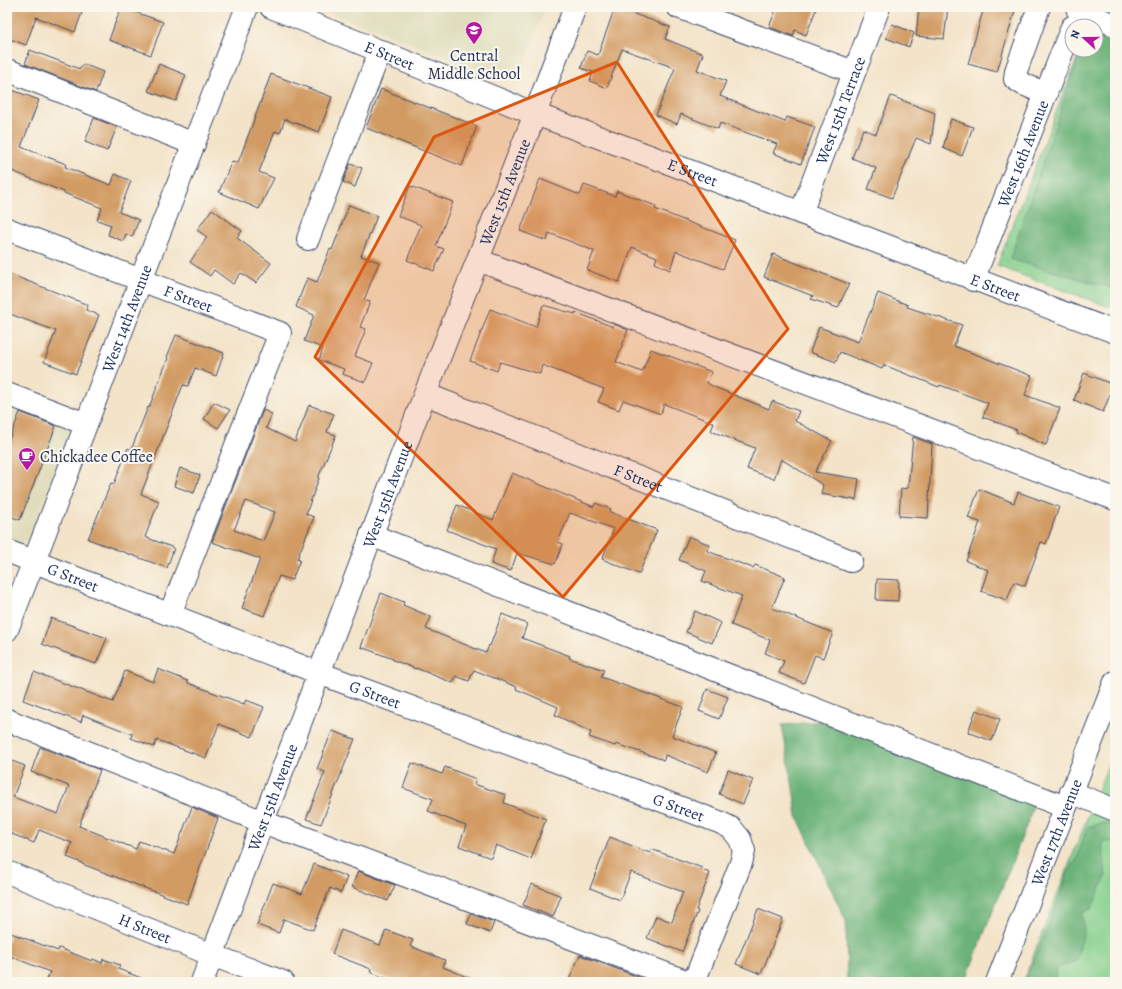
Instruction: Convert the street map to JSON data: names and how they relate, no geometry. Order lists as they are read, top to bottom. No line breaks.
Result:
{"streets":{"street":["E Street","West 15th Terrace","West 16th Avenue","West 15th Avenue","F Street","West 14th Avenue","G Street","West 17th Avenue","H Street"]},"crossings":[["E Street","West 15th Terrace"],["E Street","West 16th Avenue"],["E Street","West 15th Avenue"],["West 15th Avenue","F Street"],["West 15th Avenue","G Street"],["West 15th Avenue","H Street"],["F Street","West 14th Avenue"],["F Street","G Street"],["West 14th Avenue","G Street"]],"places":{"school or university":["Central Middle School"],"cafe":["Chickadee Coffee"]},"north":"left"}
